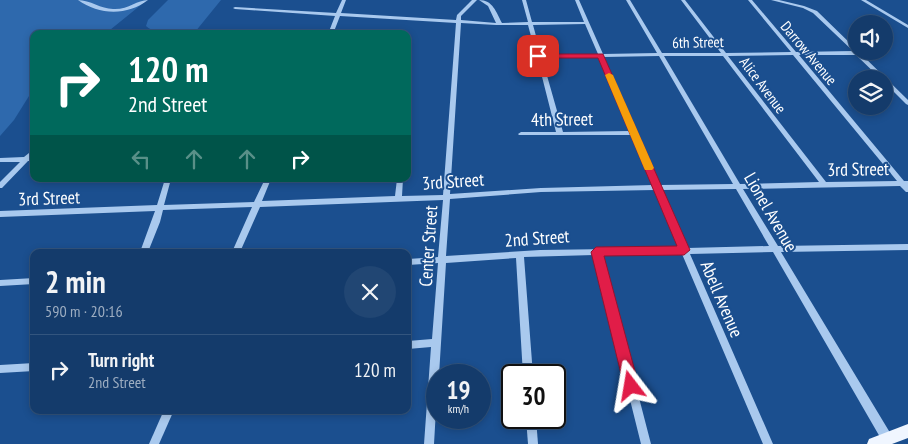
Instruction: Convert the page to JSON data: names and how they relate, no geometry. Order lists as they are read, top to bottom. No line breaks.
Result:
{"streets":{"street":["6th Street","Darrow Avenue","Alice Avenue","4th Street","3rd Street","Lionel Avenue","2nd Street","Center Street","Abell Avenue"]},"crossings":[["6th Street","Darrow Avenue"],["6th Street","Alice Avenue"],["6th Street","Lionel Avenue"],["6th Street","Abell Avenue"],["Darrow Avenue","3rd Street"],["Alice Avenue","3rd Street"],["4th Street","Abell Avenue"],["3rd Street","Lionel Avenue"],["3rd Street","Center Street"],["3rd Street","Abell Avenue"],["Lionel Avenue","2nd Street"],["2nd Street","Center Street"],["2nd Street","Abell Avenue"]],"page":{"turn":["120 m","2nd Street"],"heading":["2 min","590 m · 20:16"],"list":[{"name":"Turn right","note":"2nd Street","value":"120 m"}],"speed":"19 km/h","limit":"30"}}
